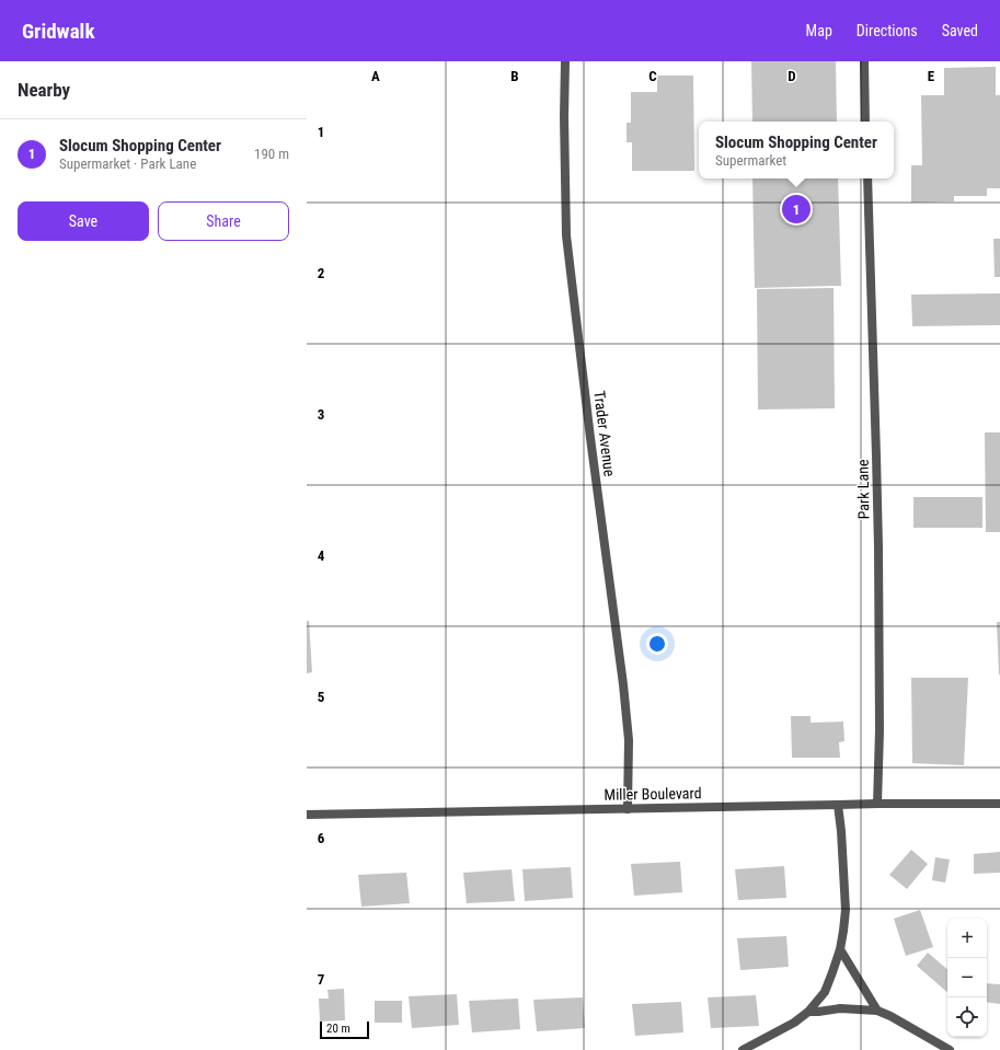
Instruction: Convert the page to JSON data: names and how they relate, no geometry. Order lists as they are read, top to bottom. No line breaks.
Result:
{"streets":{"street":["Trader Avenue","Park Lane","Miller Boulevard"]},"crossings":[["Trader Avenue","Miller Boulevard"],["Park Lane","Miller Boulevard"]],"scale_bar":"20 m","page":{"header":"Gridwalk","nav":["Map","Directions","Saved"],"heading":"Nearby","list":[{"mark":"1","name":"Slocum Shopping Center","note":"Supermarket · Park Lane","value":"190 m"}],"popup":["Slocum Shopping Center","Supermarket"],"buttons":["Save","Share"],"pins":"1","map_buttons":["+","−"],"scale":"20 m"},"grid":{"columns":["A","B","C","D","E"],"rows":["1","2","3","4","5","6","7"]}}
